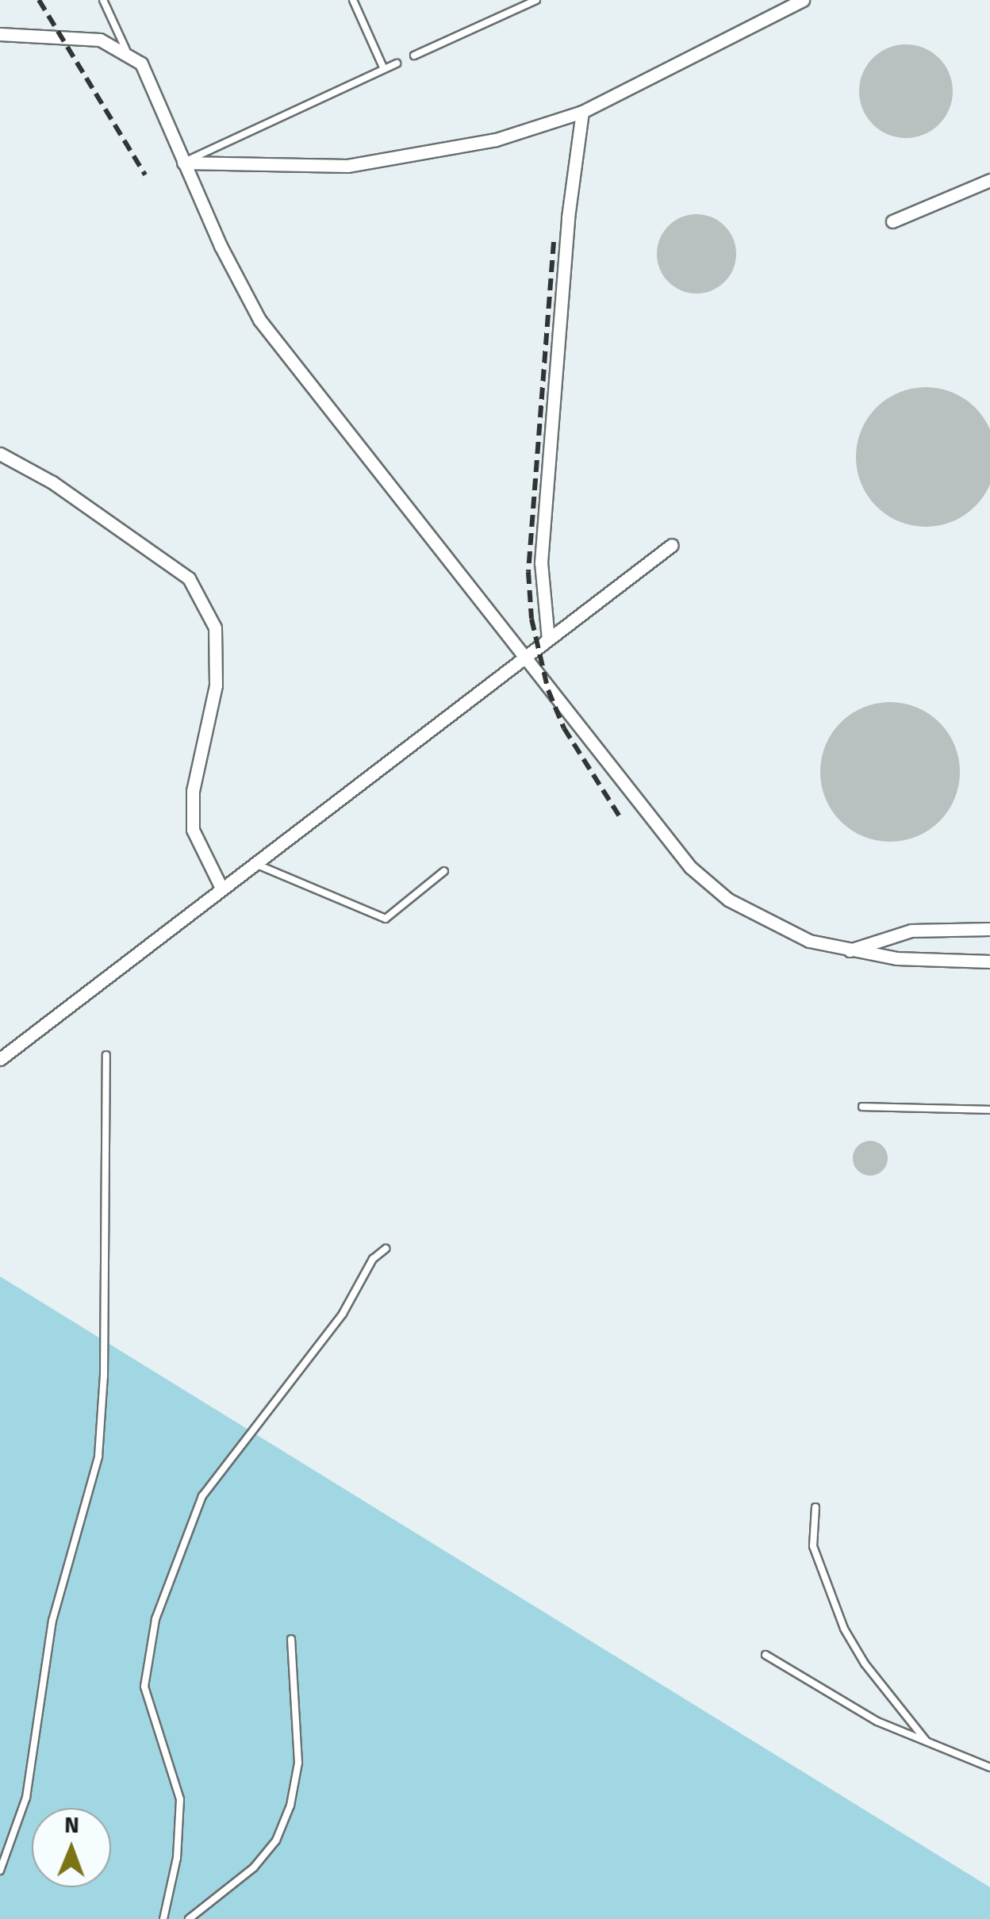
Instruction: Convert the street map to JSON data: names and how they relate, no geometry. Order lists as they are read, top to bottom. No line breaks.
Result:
{"north":"top"}
